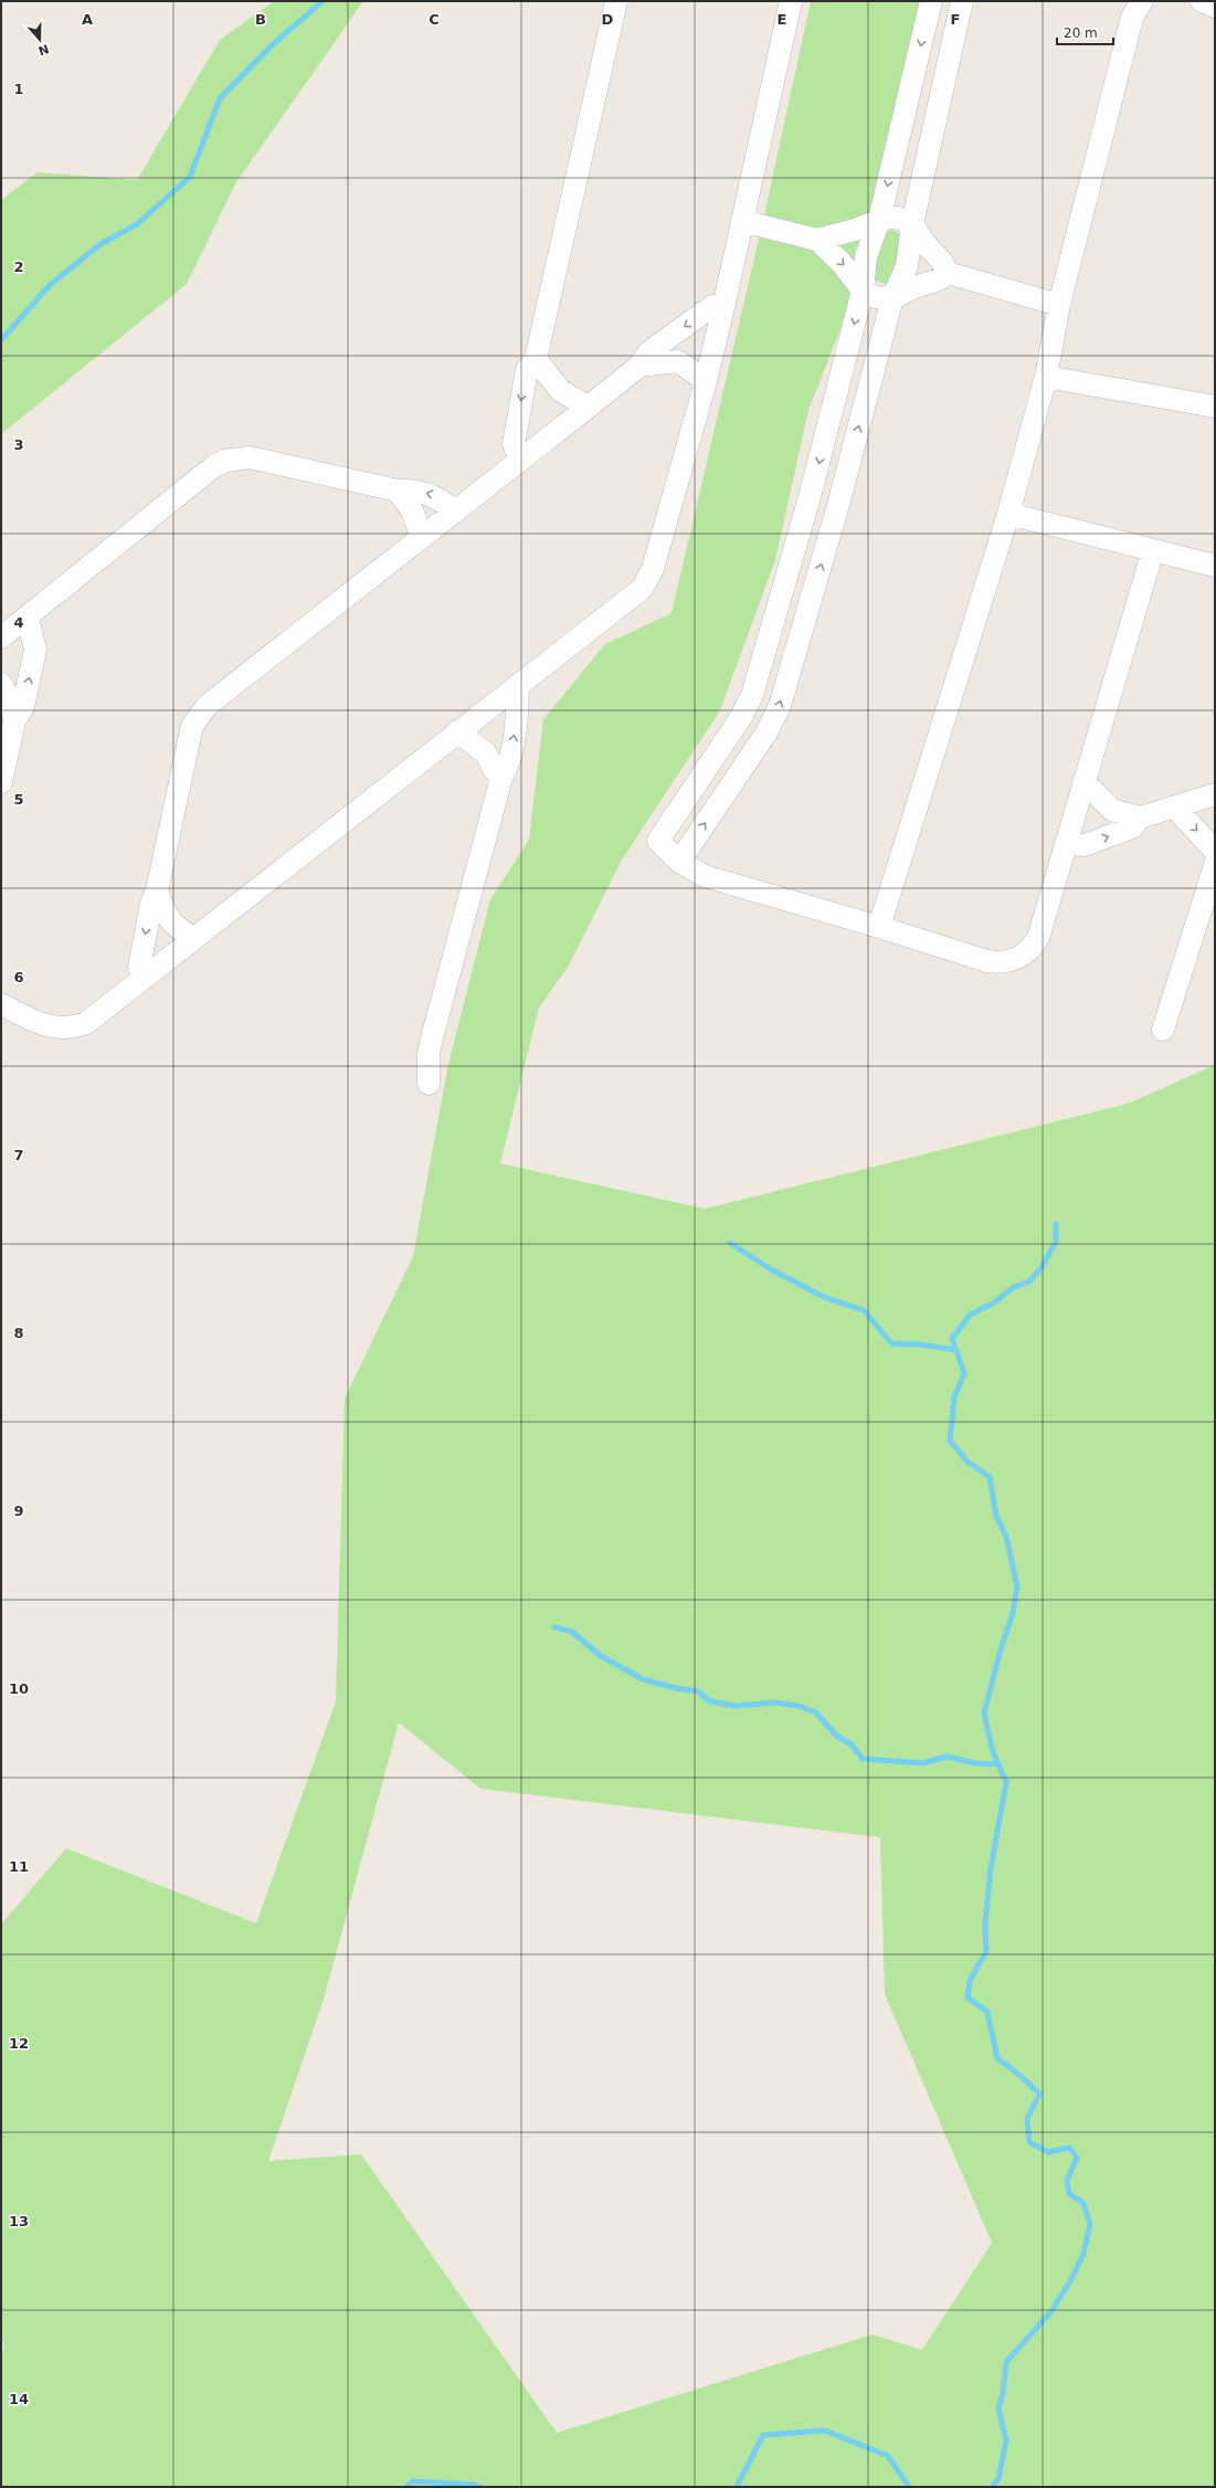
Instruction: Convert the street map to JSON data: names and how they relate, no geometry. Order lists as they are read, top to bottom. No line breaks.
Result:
{"scale_bar":"20 m","north":"bottom","grid":{"columns":["A","B","C","D","E","F"],"rows":["1","2","3","4","5","6","7","8","9","10","11","12","13","14"]}}
